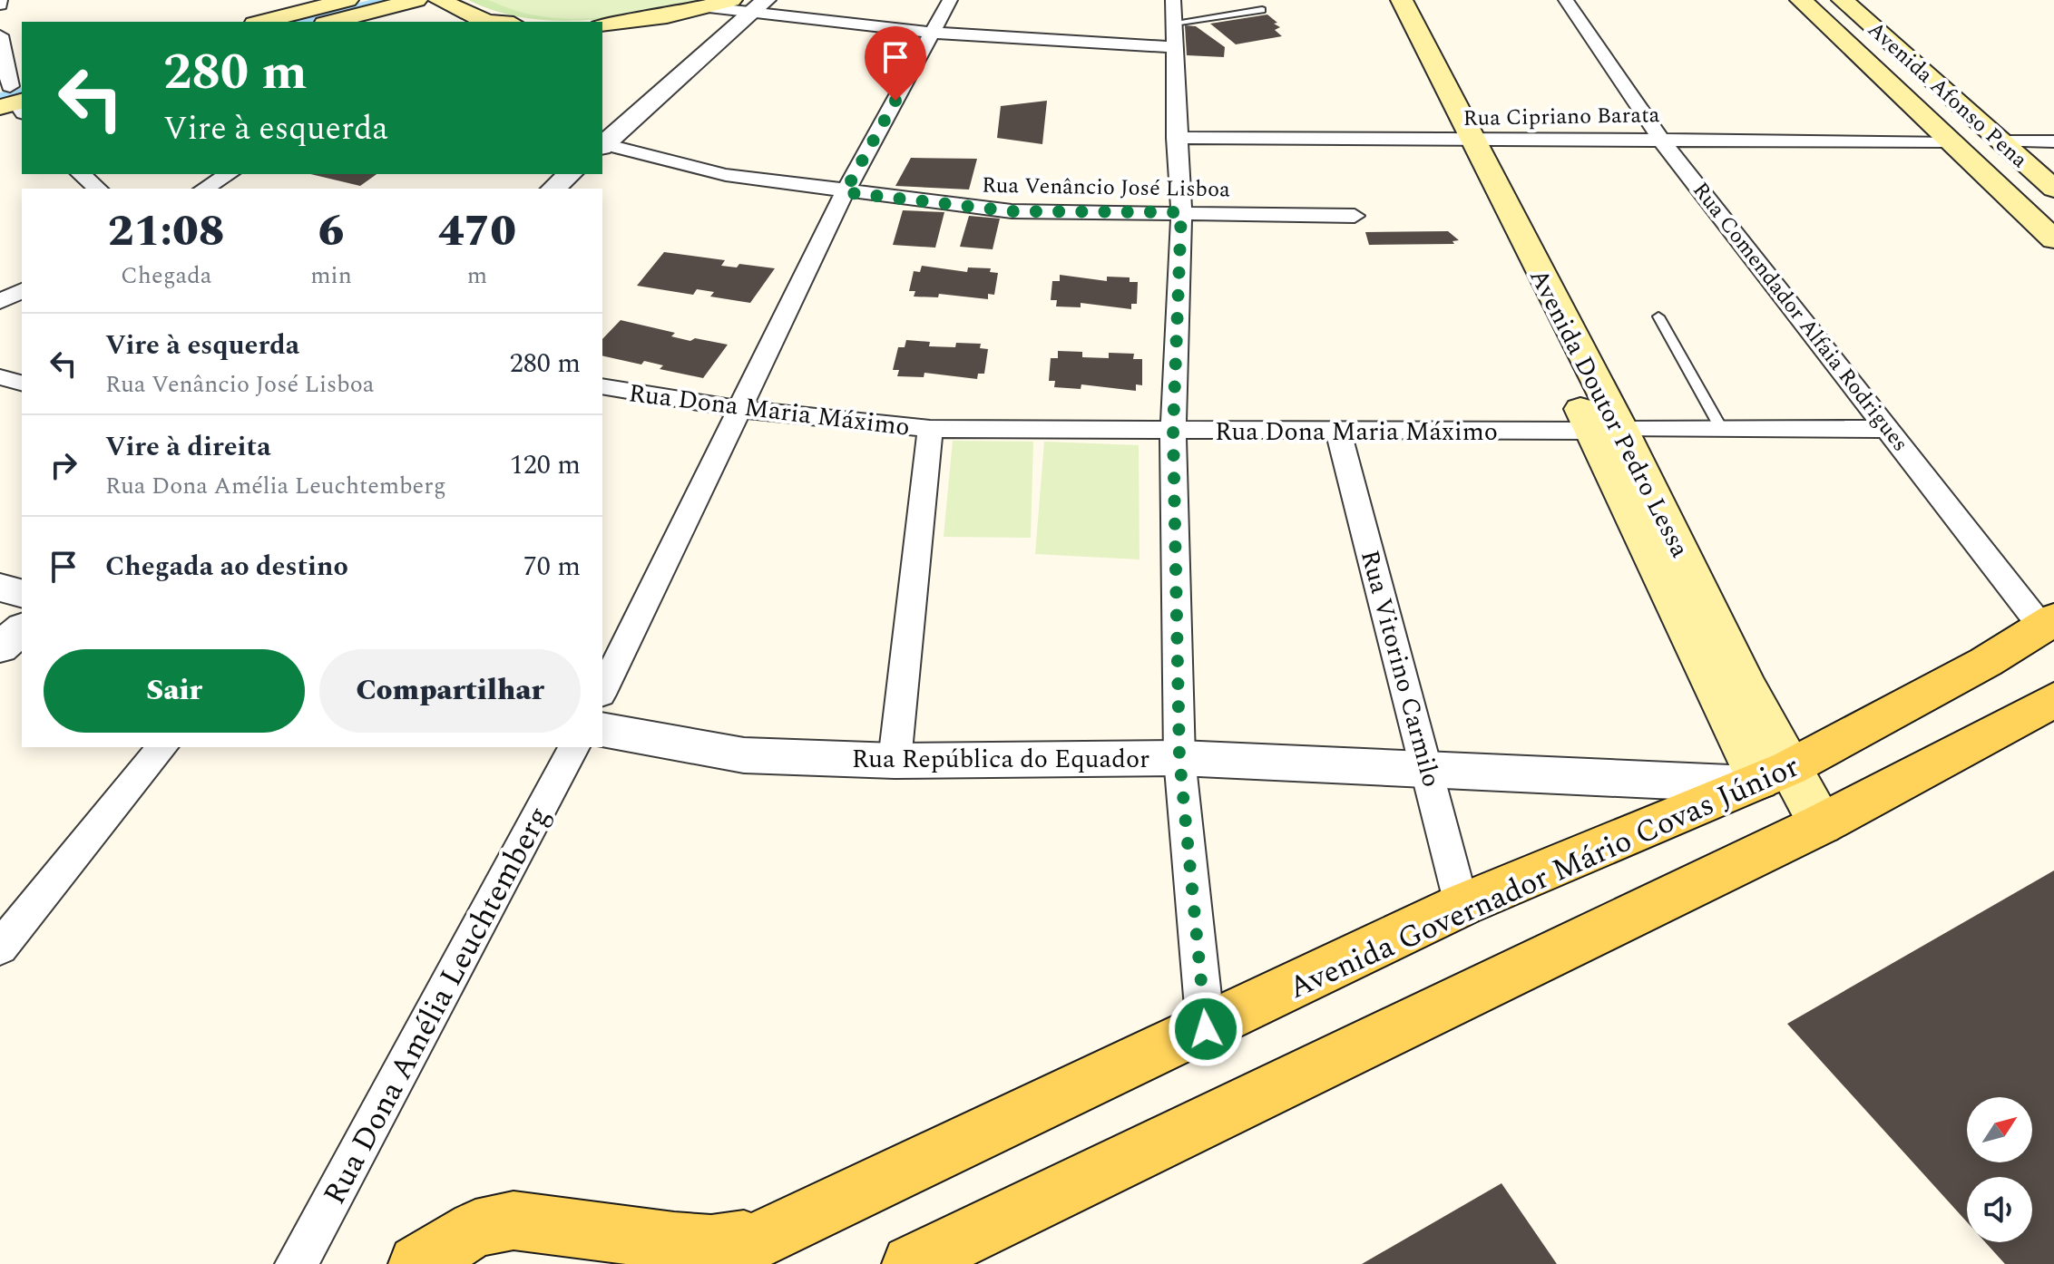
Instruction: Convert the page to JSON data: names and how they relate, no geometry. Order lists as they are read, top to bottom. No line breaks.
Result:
{"streets":{"main road":["Avenida Afonso Pena","Avenida Doutor Pedro Lessa","Avenida Governador Mário Covas Júnior"],"street":["Rua Cipriano Barata","Rua Venâncio José Lisboa","Rua Comendador Alfaia Rodrigues","Rua Dona Maria Máximo","Rua Vitorino Carmilo","Rua República do Equador","Rua Dona Amélia Leuchtemberg"]},"crossings":[["Rua Cipriano Barata","Rua Comendador Alfaia Rodrigues"],["Rua Cipriano Barata","Avenida Doutor Pedro Lessa"],["Rua Comendador Alfaia Rodrigues","Rua Dona Maria Máximo"],["Rua Comendador Alfaia Rodrigues","Avenida Governador Mário Covas Júnior"],["Rua Dona Maria Máximo","Avenida Doutor Pedro Lessa"],["Rua Dona Maria Máximo","Rua Vitorino Carmilo"],["Avenida Doutor Pedro Lessa","Rua República do Equador"],["Avenida Doutor Pedro Lessa","Avenida Governador Mário Covas Júnior"],["Rua Vitorino Carmilo","Rua República do Equador"],["Rua Vitorino Carmilo","Avenida Governador Mário Covas Júnior"],["Rua República do Equador","Avenida Governador Mário Covas Júnior"]],"north":"top right","page":{"turn":["280 m","Vire à esquerda"],"eta":["21:08","Chegada","6","min","470","m"],"list":[{"name":"Vire à esquerda","note":"Rua Venâncio José Lisboa","value":"280 m"},{"name":"Vire à direita","note":"Rua Dona Amélia Leuchtemberg","value":"120 m"},{"name":"Chegada ao destino","value":"70 m"}],"buttons":["Sair","Compartilhar"]}}
